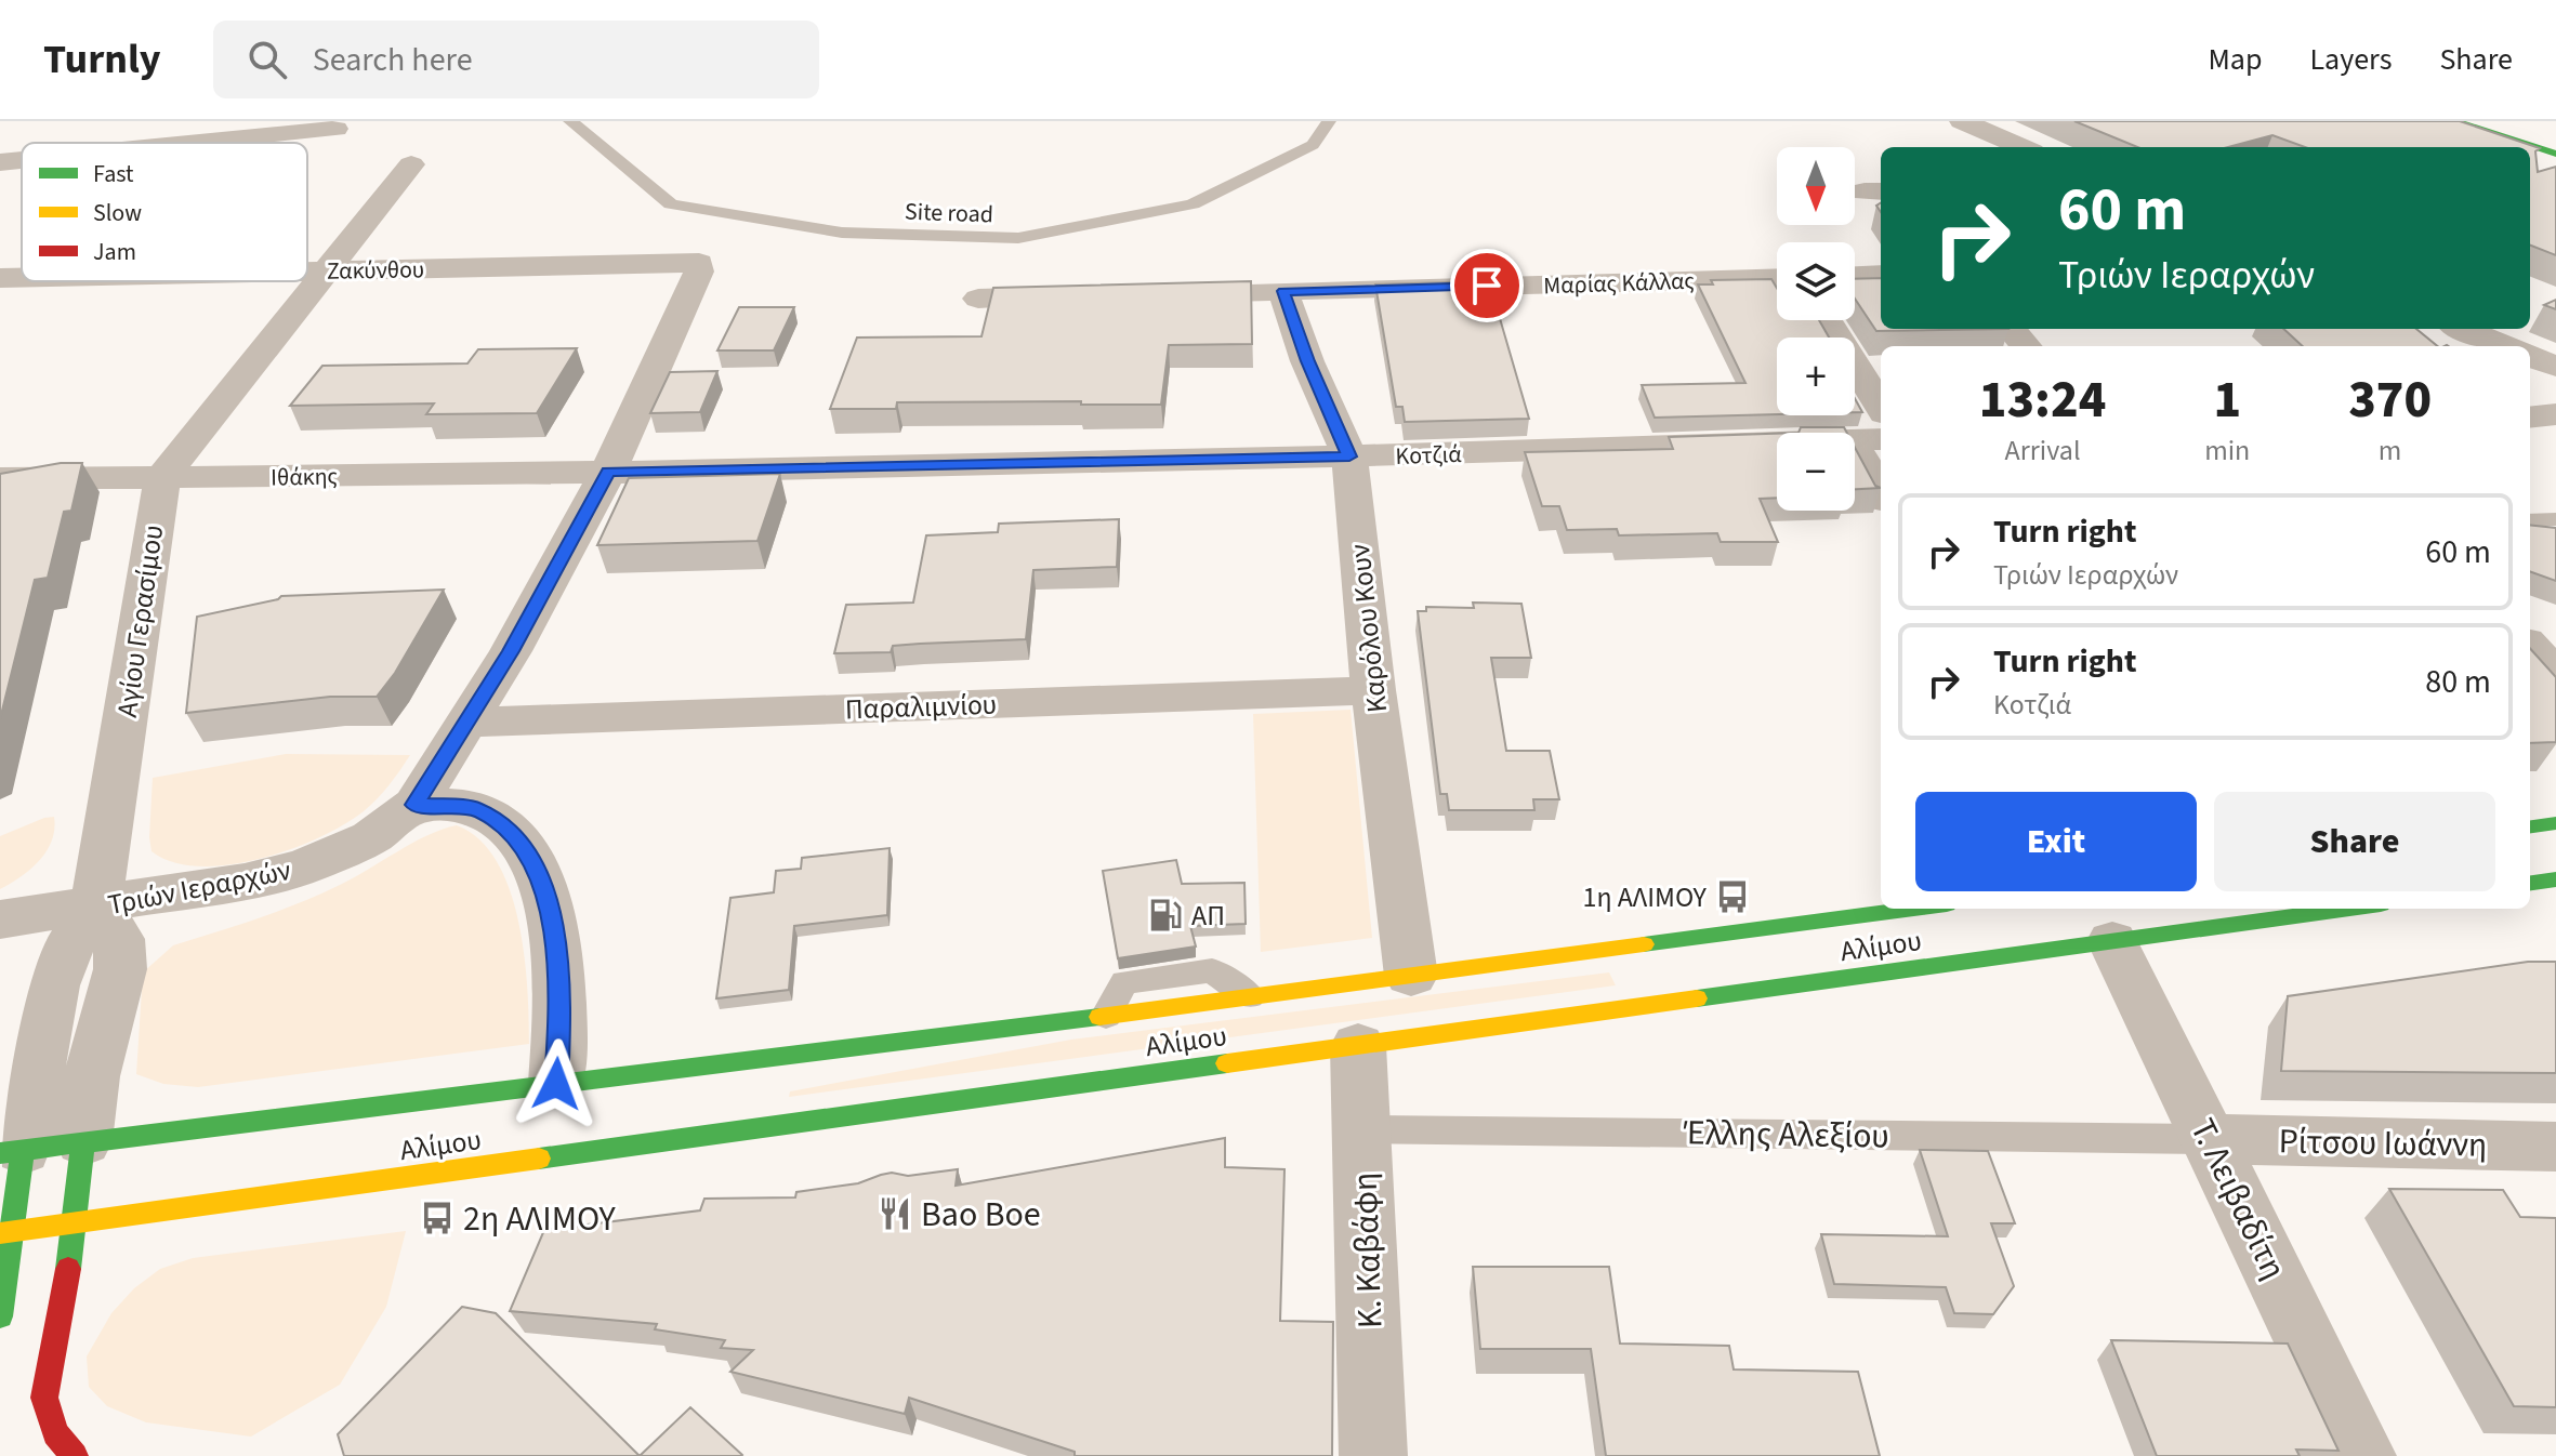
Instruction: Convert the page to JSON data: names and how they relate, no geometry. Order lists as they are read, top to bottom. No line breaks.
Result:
{"streets":{"main road":["Αλίμου"],"street":["Ζακύνθου","Μαρίας Κάλλας","Κοτζιά","Ιθάκης","Αγίου Γερασίμου","Καρόλου Κουν","Παραλιμνίου","Τριών Ιεραρχών","Ρίτσου Ιωάννη","Τ. Λειβαδίτη","Κ. Καβάφη"],"lane":["Site road","Έλλης Αλεξίου"]},"crossings":[["Ζακύνθου","Αγίου Γερασίμου"],["Ζακύνθου","Τριών Ιεραρχών"],["Μαρίας Κάλλας","Καρόλου Κουν"],["Κοτζιά","Ιθάκης"],["Κοτζιά","Καρόλου Κουν"],["Κοτζιά","Τριών Ιεραρχών"],["Ιθάκης","Αγίου Γερασίμου"],["Ιθάκης","Τριών Ιεραρχών"],["Αγίου Γερασίμου","Τριών Ιεραρχών"],["Αγίου Γερασίμου","Αλίμου"],["Καρόλου Κουν","Παραλιμνίου"],["Καρόλου Κουν","Αλίμου"],["Παραλιμνίου","Τριών Ιεραρχών"],["Τριών Ιεραρχών","Αλίμου"],["Αλίμου","Τ. Λειβαδίτη"],["Αλίμου","Κ. Καβάφη"],["Έλλης Αλεξίου","Ρίτσου Ιωάννη"],["Έλλης Αλεξίου","Τ. Λειβαδίτη"],["Έλλης Αλεξίου","Κ. Καβάφη"],["Ρίτσου Ιωάννη","Τ. Λειβαδίτη"]],"places":{"bus stop":["1η ΑΛΙΜΟΥ","2η ΑΛΙΜΟΥ"],"fuel station":["ΑΠ"],"restaurant":["Bao Boe"]},"legend":["Fast","Slow","Jam"],"north":"bottom","page":{"header":"Turnly","search":"Search here","nav":["Map","Layers","Share"],"map_buttons":["+","−"],"turn":["60 m","Τριών Ιεραρχών"],"eta":["13:24","Arrival","1","min","370","m"],"list":[{"name":"Turn right","note":"Τριών Ιεραρχών","value":"60 m"},{"name":"Turn right","note":"Κοτζιά","value":"80 m"}],"buttons":["Exit","Share"]}}
